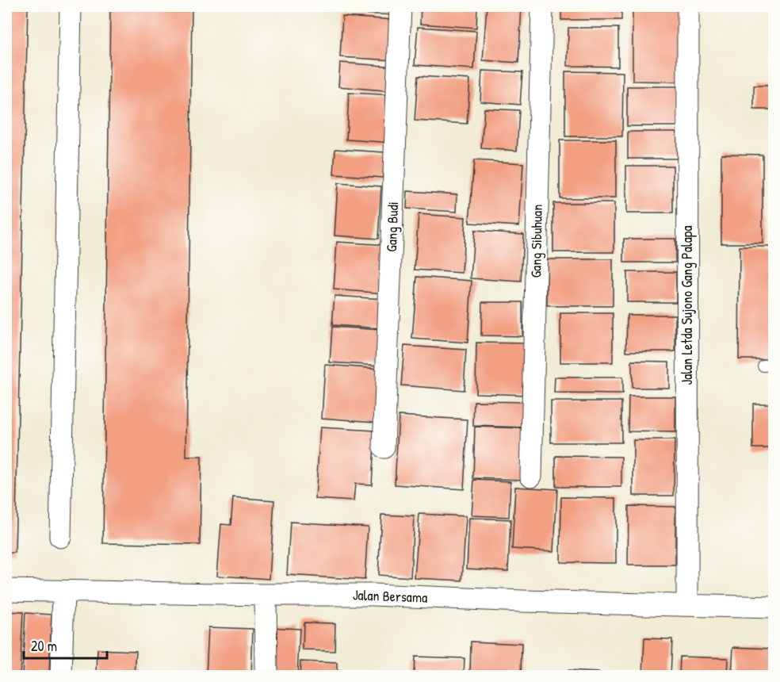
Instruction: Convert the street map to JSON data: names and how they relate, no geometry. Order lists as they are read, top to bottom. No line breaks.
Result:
{"streets":{"street":["Gang Budi","Gang Sibuhuan","Jalan Letda Sujono Gang Palapa","Jalan Bersama"]},"crossings":[["Jalan Letda Sujono Gang Palapa","Jalan Bersama"]],"scale_bar":"20 m"}
